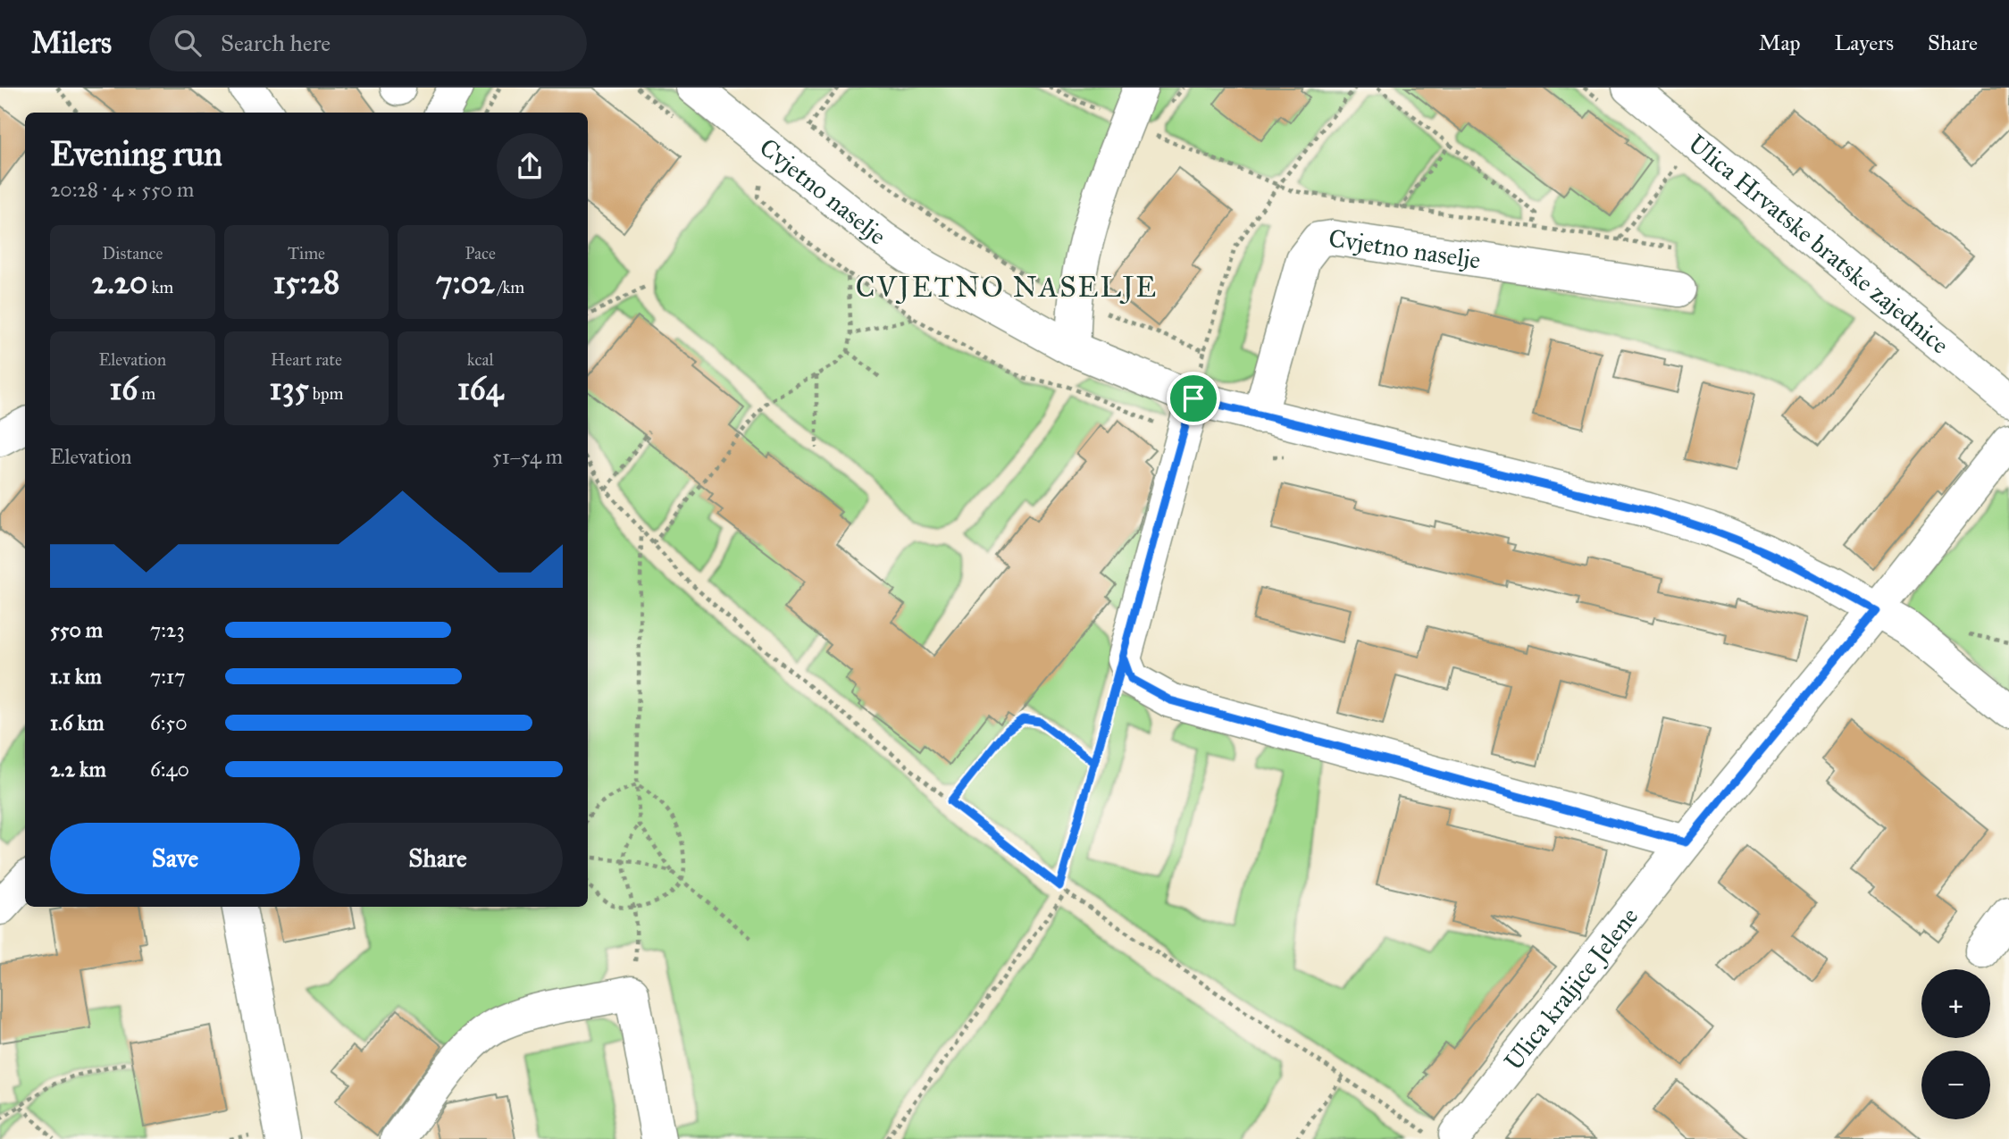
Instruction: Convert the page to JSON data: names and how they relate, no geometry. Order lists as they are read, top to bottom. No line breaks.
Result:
{"streets":{"street":["Cvjetno naselje","Ulica Hrvatske bratske zajednice","Ulica kraljice Jelene"]},"districts":["CVJETNO NASELJE"],"page":{"header":"Milers","search":"Search here","nav":["Map","Layers","Share"],"heading":["Evening run","20:28 · 4 × 550 m"],"stats":[["Distance","2.20 km"],["Time","15:28"],["Pace","7:02 /km"],["Elevation","16 m"],["Heart rate","135 bpm"],["kcal","164"]],"chart":["Elevation","51–54 m"],"list":[{"name":"550 m","note":"7:23"},{"name":"1.1 km","note":"7:17"},{"name":"1.6 km","note":"6:50"},{"name":"2.2 km","note":"6:40"}],"buttons":["Save","Share"],"map_buttons":["+","−"]}}
